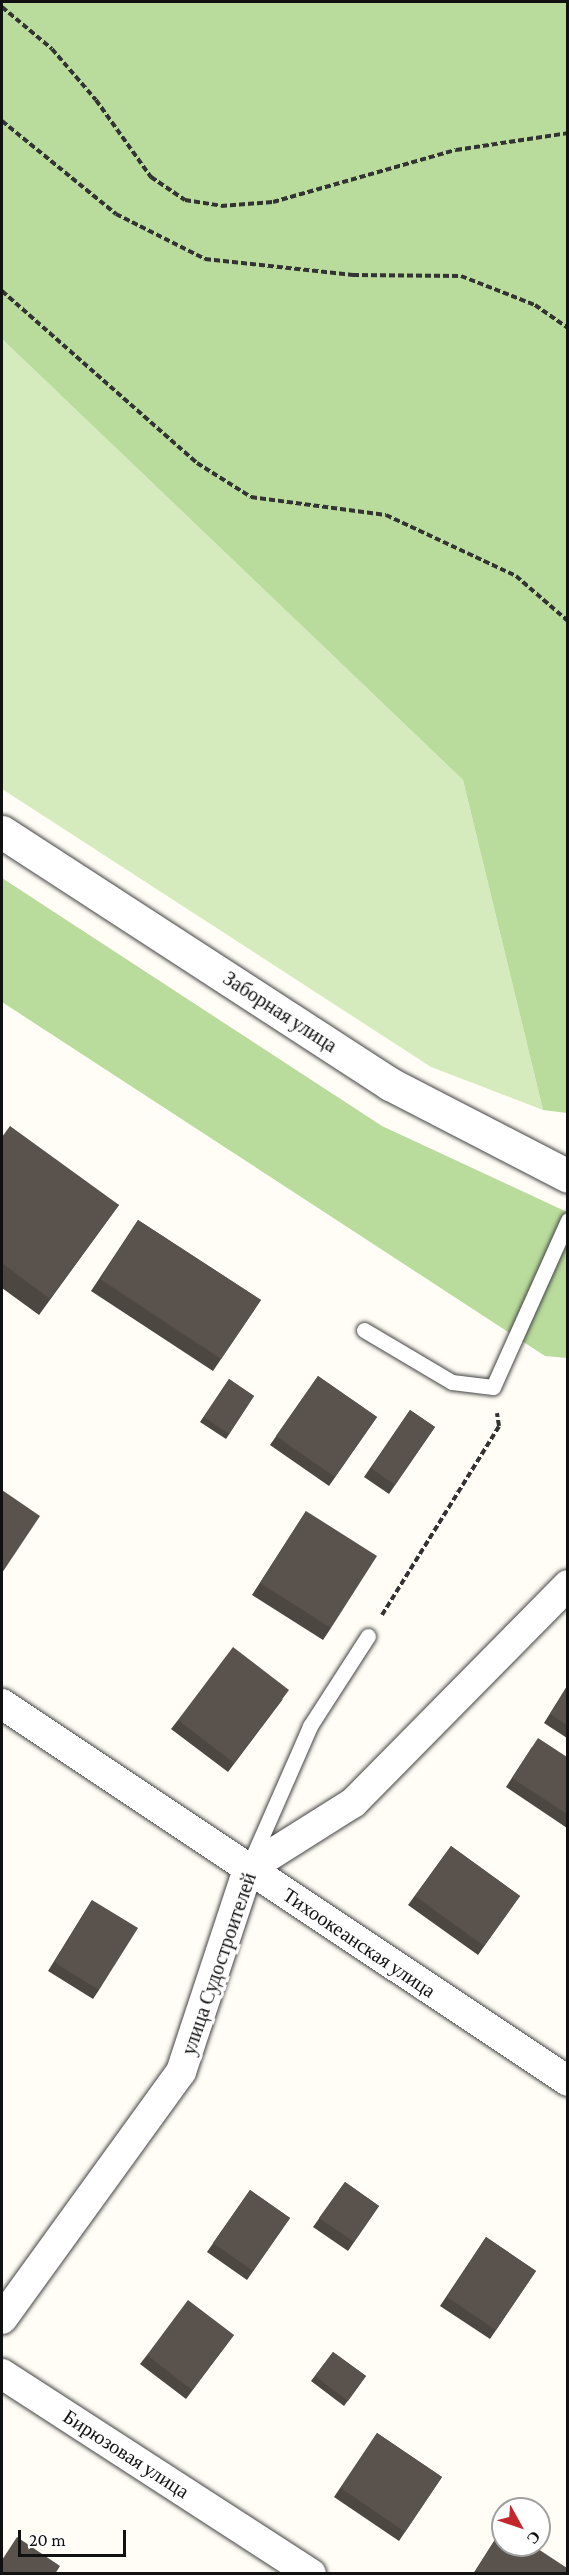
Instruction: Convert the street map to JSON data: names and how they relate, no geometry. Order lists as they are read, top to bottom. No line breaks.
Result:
{"streets":{"street":["Заборная улица","Тихоокеанская улица","улица Судостроителей","Бирюзовая улица"]},"crossings":[["Тихоокеанская улица","улица Судостроителей"]],"scale_bar":"20 m","north":"bottom right"}
